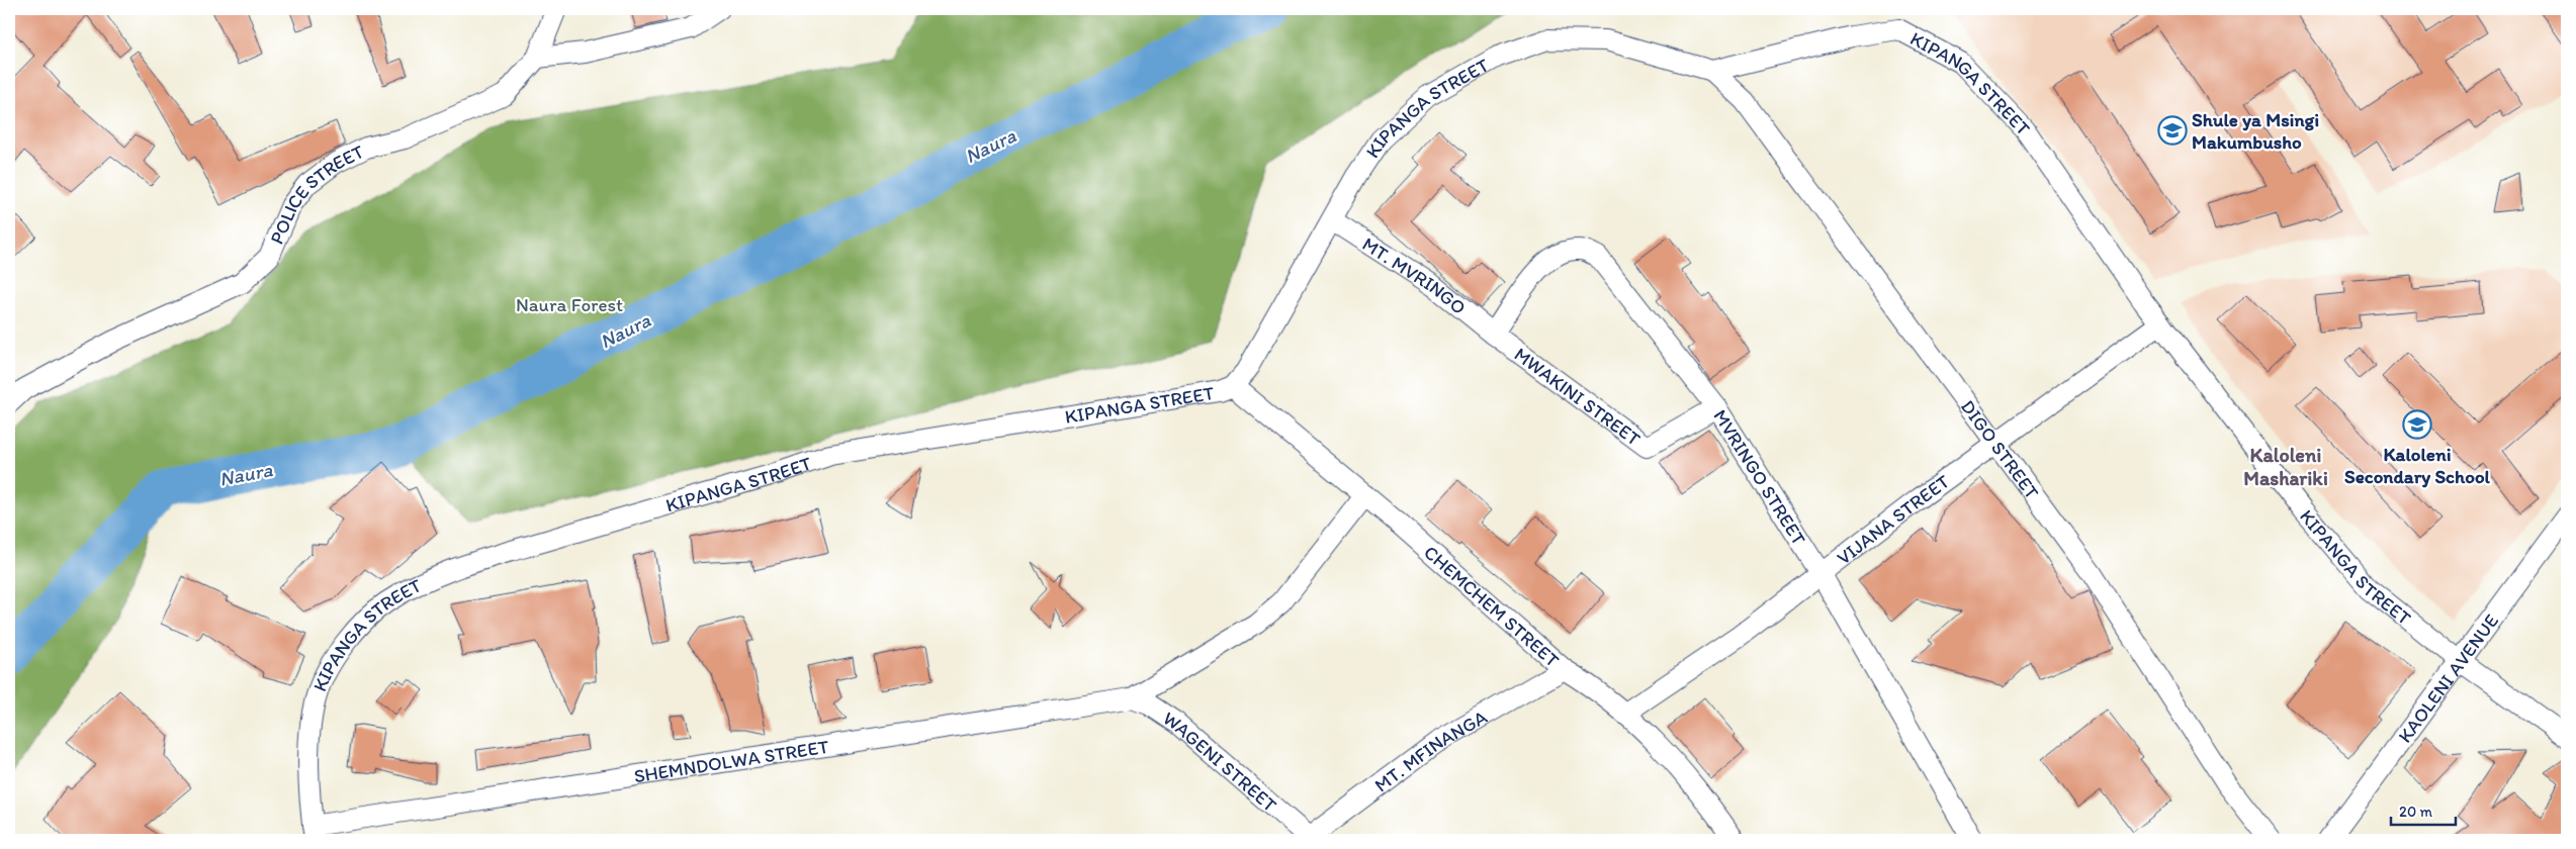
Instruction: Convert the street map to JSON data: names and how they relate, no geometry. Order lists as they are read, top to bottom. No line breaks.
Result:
{"streets":{"street":["KIPANGA STREET","POLICE STREET","MT. MVRINGO","MWAKINI STREET","DIGO STREET","MVRINGO STREET","VIJANA STREET","CHEMCHEM STREET","KAOLENI AVENUE","MT. MFINANGA","SHEMNDOLWA STREET","WAGENI STREET"]},"crossings":[["KIPANGA STREET","MT. MVRINGO"],["KIPANGA STREET","DIGO STREET"],["KIPANGA STREET","VIJANA STREET"],["KIPANGA STREET","CHEMCHEM STREET"],["KIPANGA STREET","KAOLENI AVENUE"],["KIPANGA STREET","SHEMNDOLWA STREET"],["MT. MVRINGO","MWAKINI STREET"],["MT. MVRINGO","MVRINGO STREET"],["MWAKINI STREET","MVRINGO STREET"],["DIGO STREET","VIJANA STREET"],["MVRINGO STREET","VIJANA STREET"],["VIJANA STREET","CHEMCHEM STREET"],["CHEMCHEM STREET","MT. MFINANGA"],["MT. MFINANGA","WAGENI STREET"],["SHEMNDOLWA STREET","WAGENI STREET"]],"districts":["Kaloleni Mashariki"],"water":["Naura"],"parks":["Naura Forest"],"places":{"school or university":["Shule ya Msingi Makumbusho","Kaloleni Secondary School"]},"scale_bar":"20 m"}
